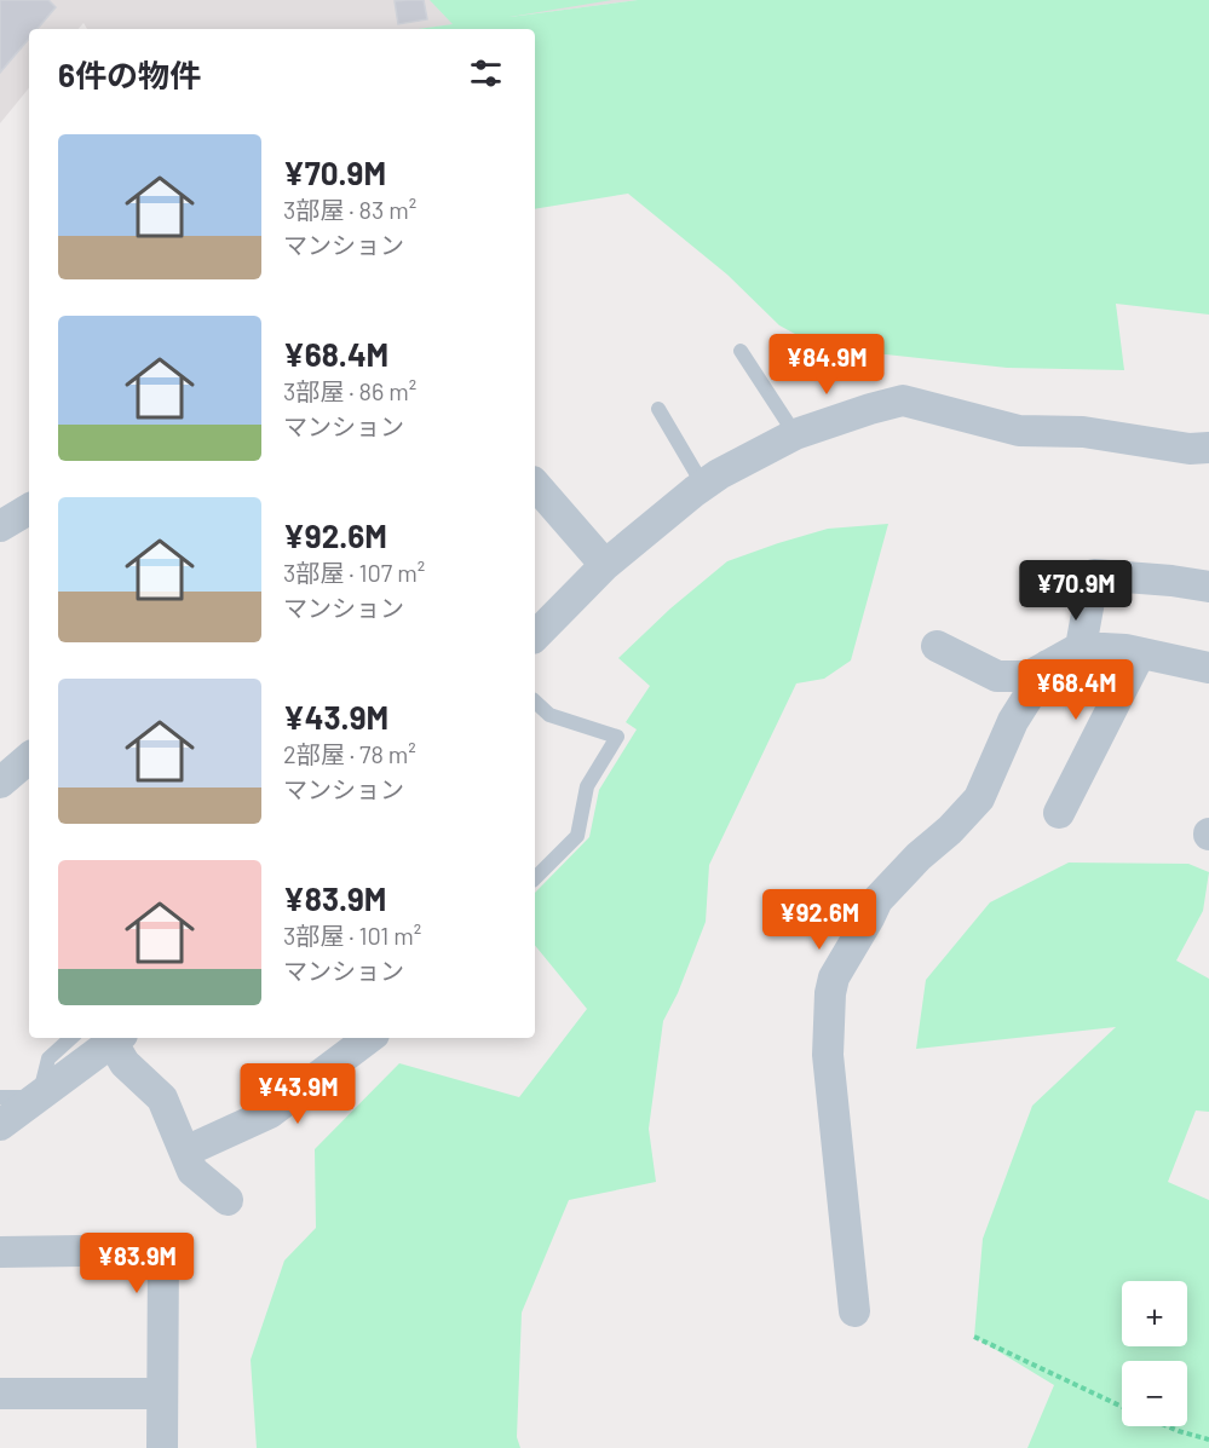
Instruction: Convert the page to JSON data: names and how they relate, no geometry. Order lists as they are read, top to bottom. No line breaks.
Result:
{"page":{"heading":"6件の物件","list":[{"name":"¥70.9M","note":"3部屋 · 83 m² · マンション"},{"name":"¥68.4M","note":"3部屋 · 86 m² · マンション"},{"name":"¥92.6M","note":"3部屋 · 107 m² · マンション"},{"name":"¥43.9M","note":"2部屋 · 78 m² · マンション"},{"name":"¥83.9M","note":"3部屋 · 101 m² · マンション"}],"price":["¥84.9M","¥70.9M","¥68.4M","¥92.6M","¥43.9M","¥83.9M"],"map_buttons":["+","−"]}}
